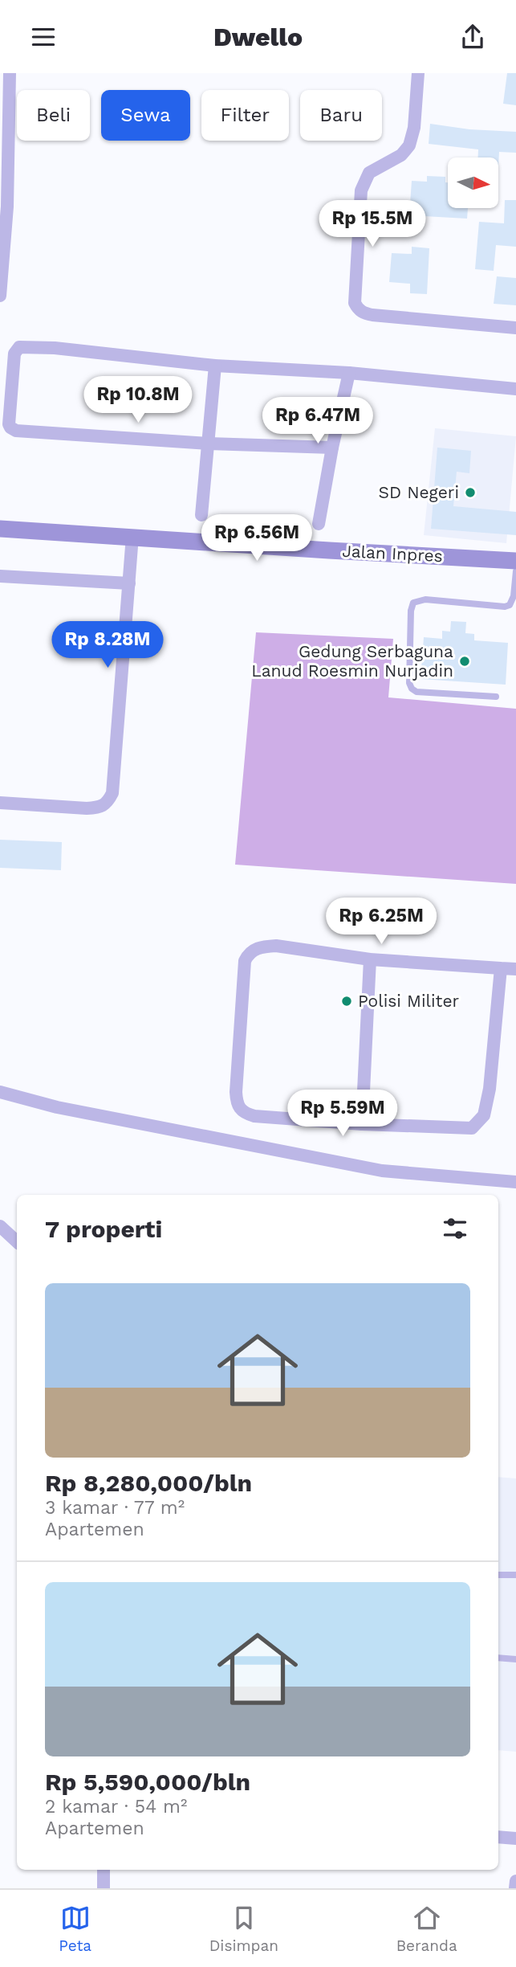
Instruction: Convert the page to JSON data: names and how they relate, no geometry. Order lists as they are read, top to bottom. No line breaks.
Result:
{"streets":{"main road":["Jalan Inpres"]},"places":["SD Negeri","Gedung Serbaguna Lanud Roesmin Nurjadin","Polisi Militer"],"north":"right","page":{"header":"Dwello","chip":["Beli","Sewa","Filter","Baru"],"price":["Rp 15.5M","Rp 10.8M","Rp 6.47M","Rp 6.56M","Rp 8.28M","Rp 6.25M","Rp 5.59M"],"heading":"7 properti","list":[{"name":"Rp 8,280,000/bln","note":"3 kamar · 77 m² · Apartemen"},{"name":"Rp 5,590,000/bln","note":"2 kamar · 54 m² · Apartemen"}],"tabs":["Peta","Disimpan","Beranda"]}}
